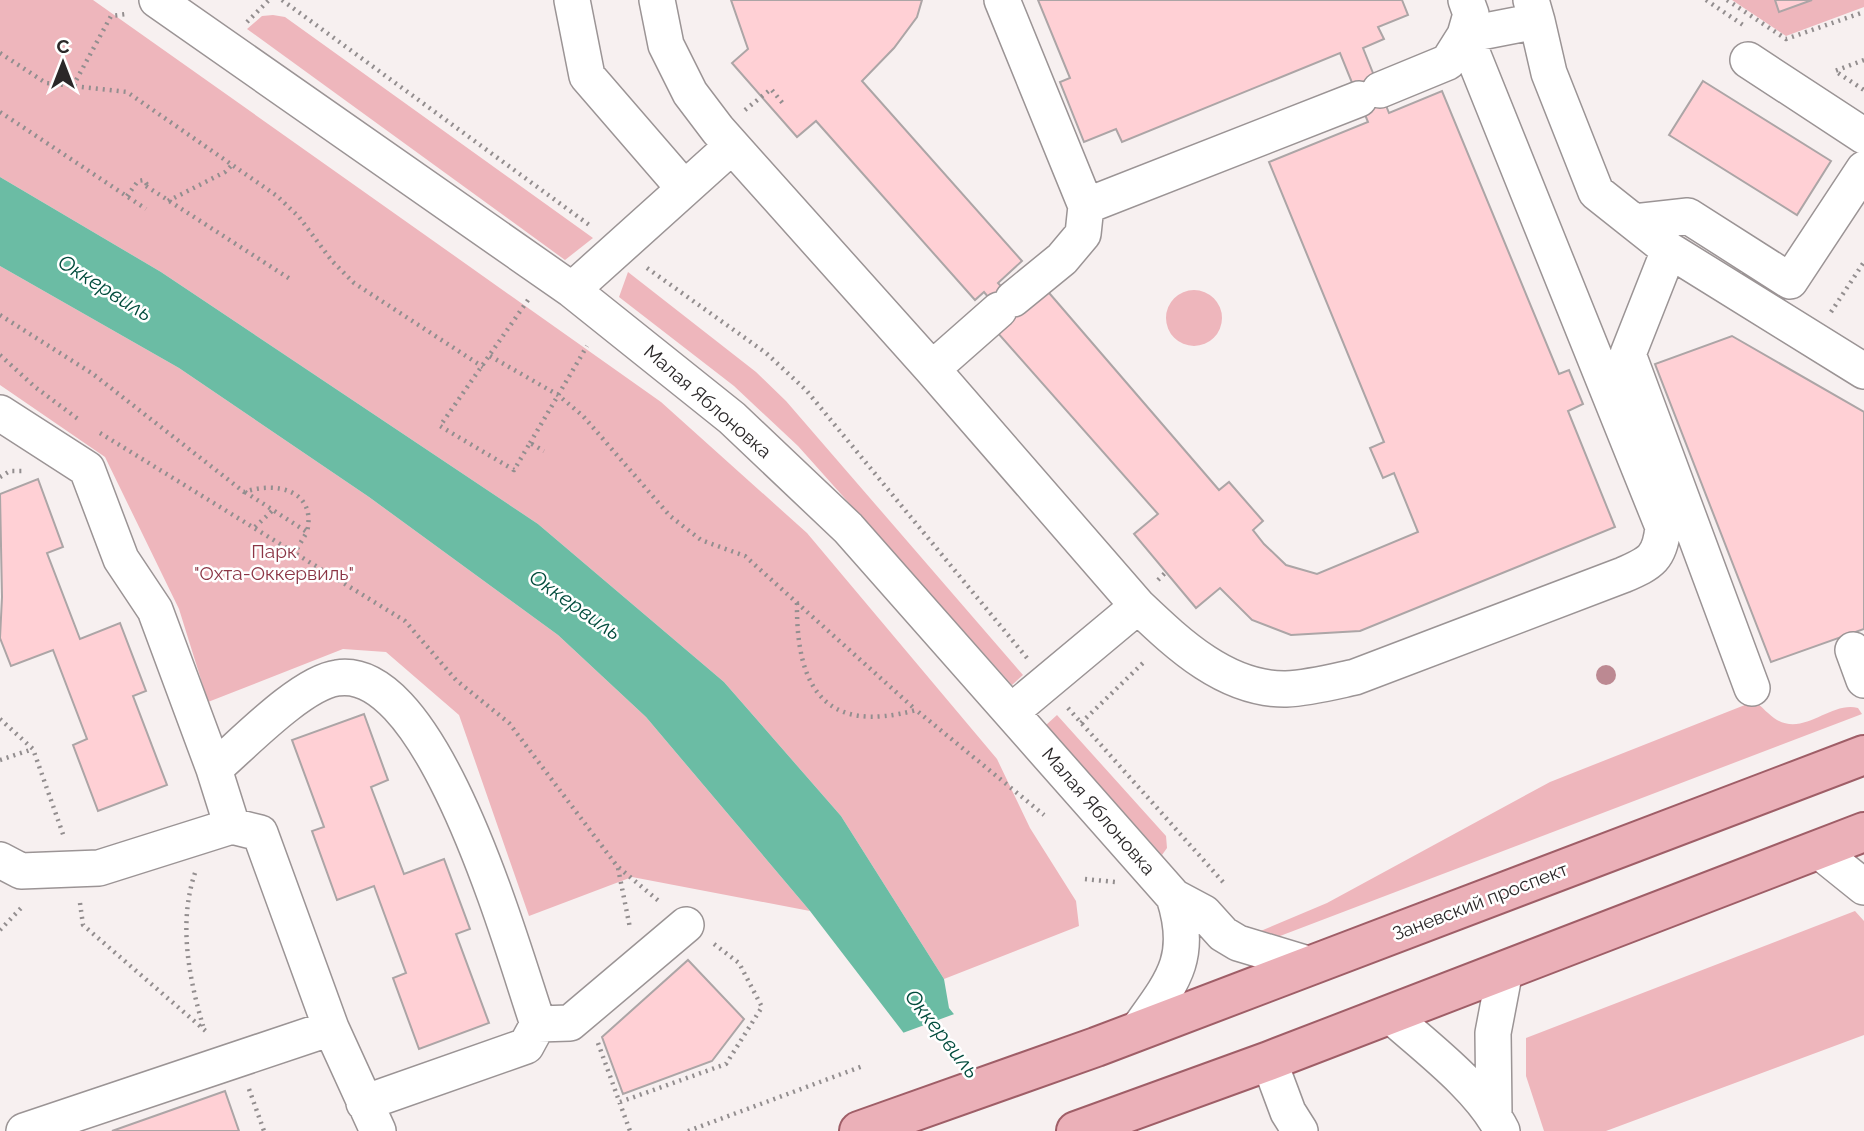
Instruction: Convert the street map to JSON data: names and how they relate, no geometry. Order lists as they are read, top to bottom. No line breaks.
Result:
{"streets":{"main road":["Заневский проспект"],"street":["Малая Яблоновка"]},"crossings":[["Малая Яблоновка","Заневский проспект"]],"water":["Оккервиль"],"parks":["Парк \"Охта-Оккервиль\""],"north":"top"}
